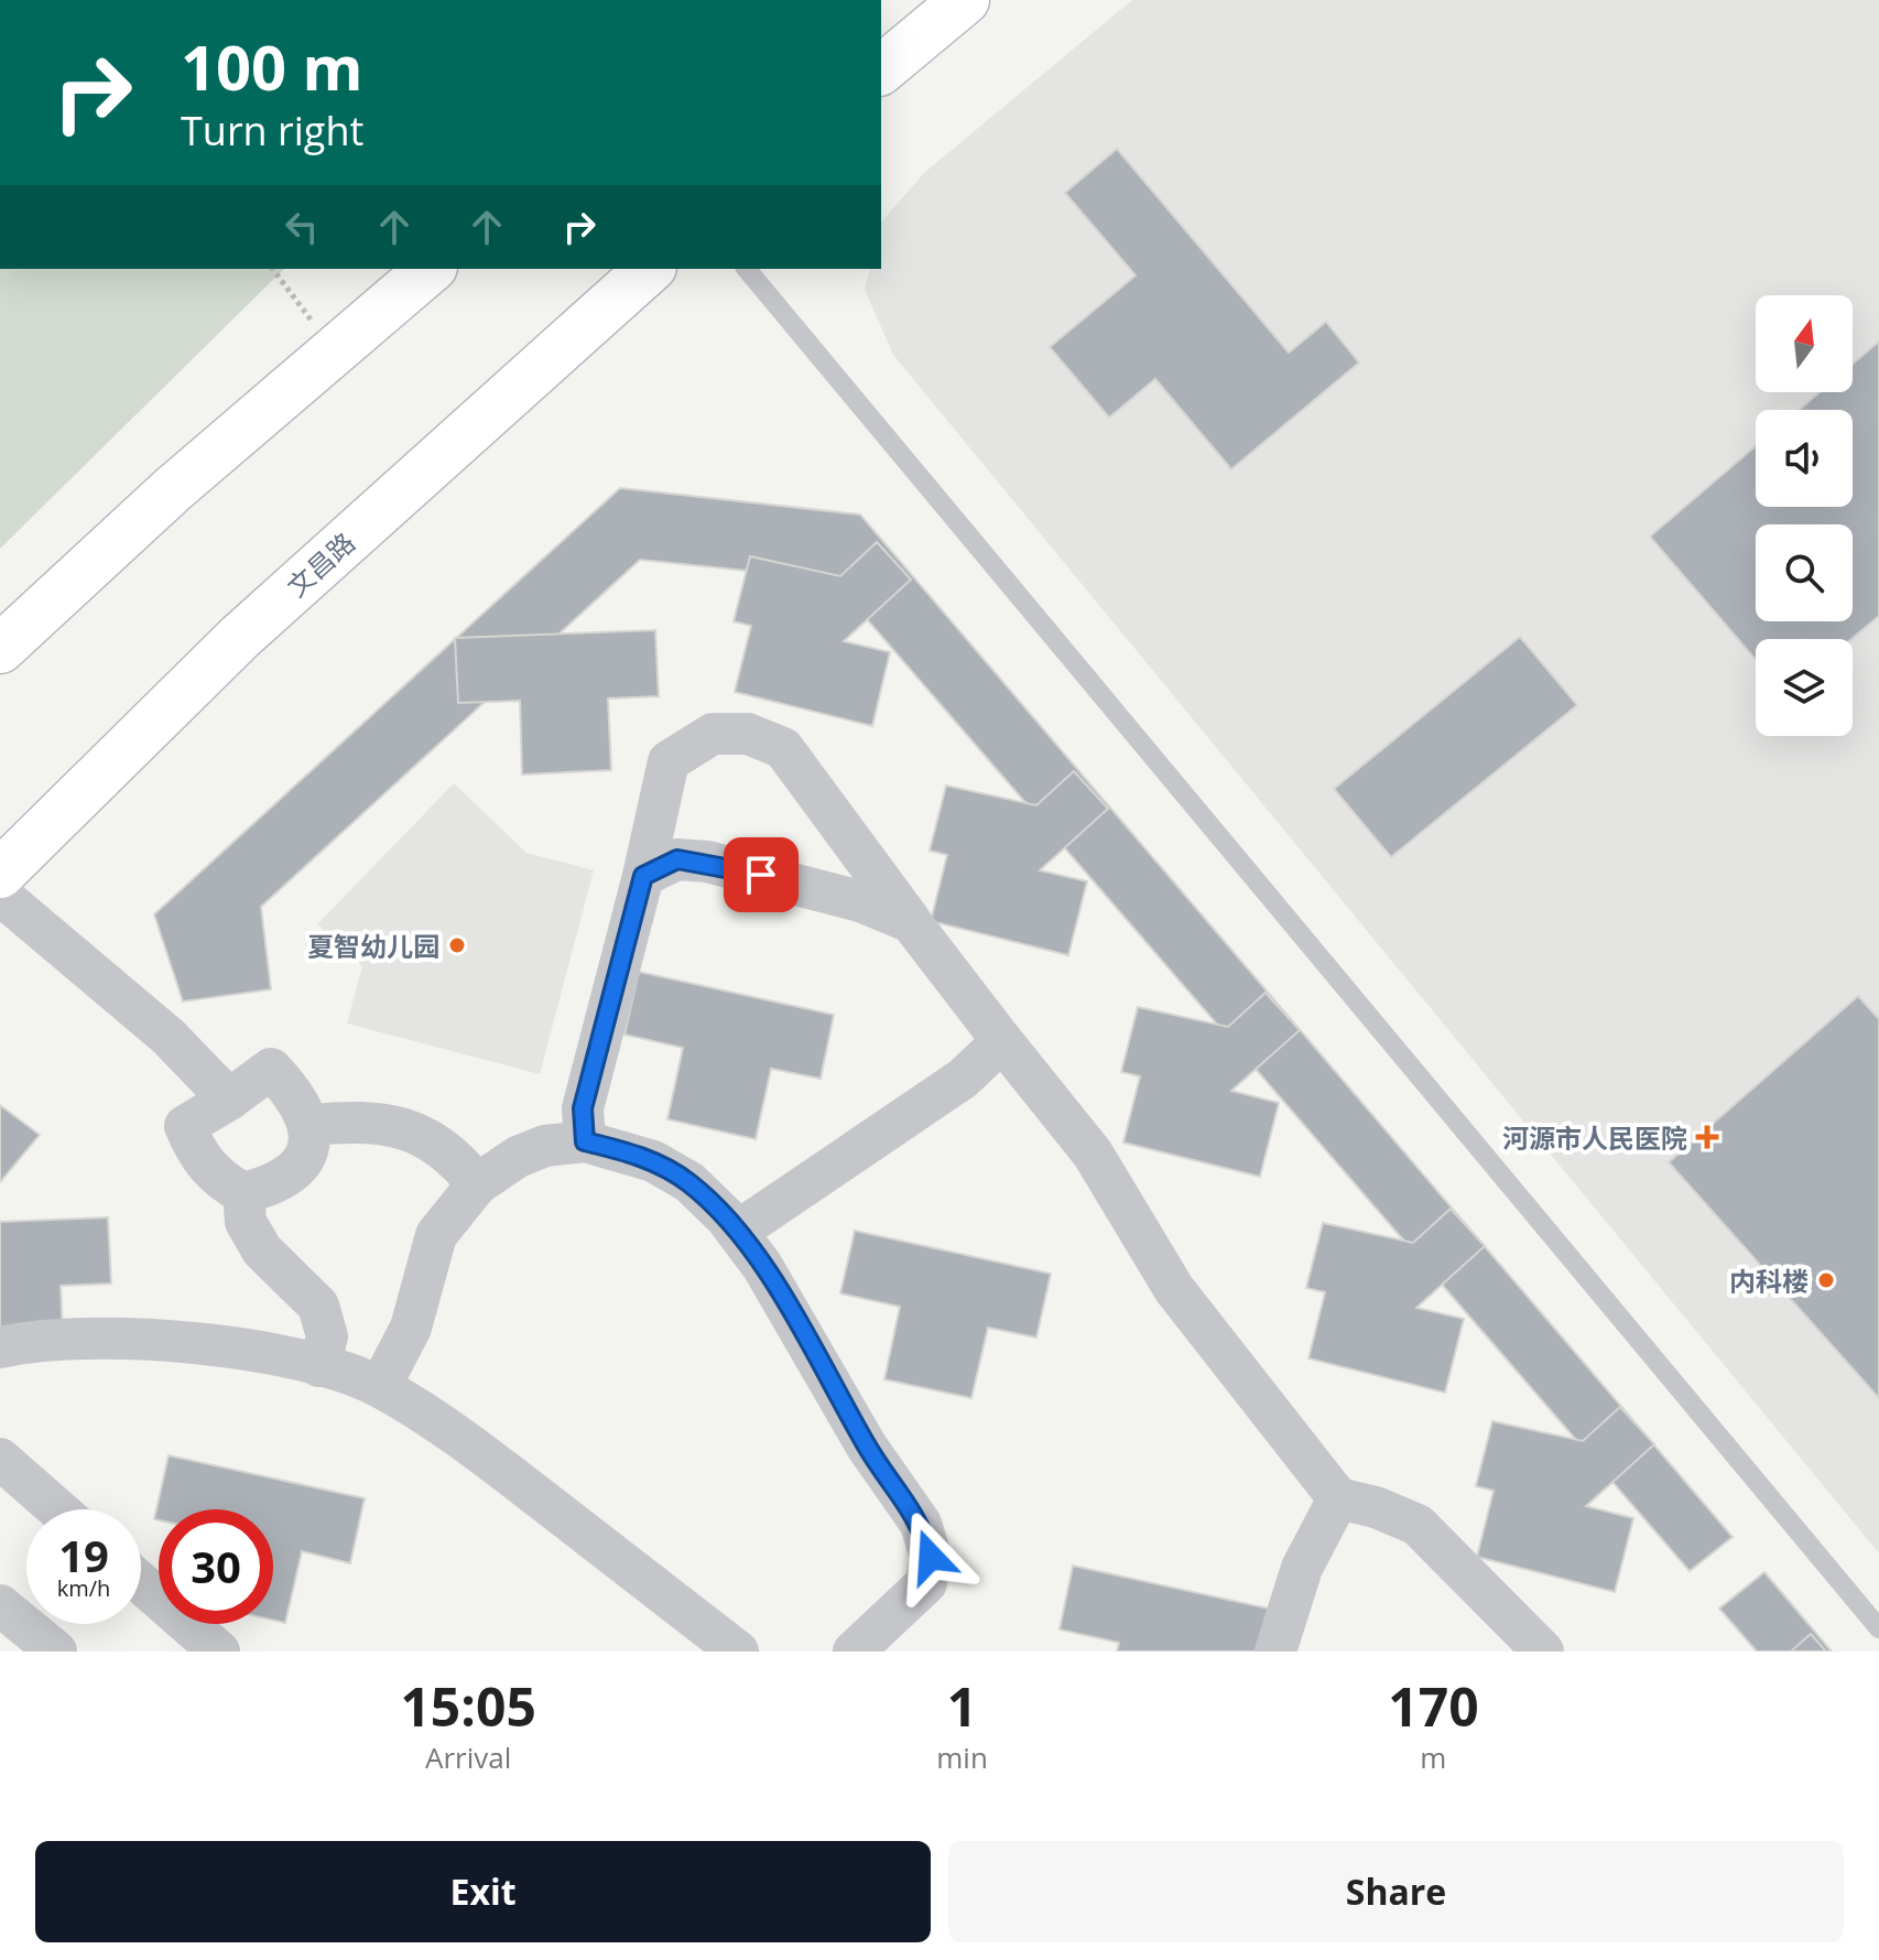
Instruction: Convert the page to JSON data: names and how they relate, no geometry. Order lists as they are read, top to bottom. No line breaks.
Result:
{"streets":{"street":["文昌路"]},"places":{"other":["夏智幼儿园","内科楼"],"health":["河源市人民医院"]},"north":"top","page":{"turn":["100 m","Turn right"],"speed":"19 km/h","limit":"30","eta":["15:05","Arrival","1","min","170","m"],"buttons":["Exit","Share"]}}
